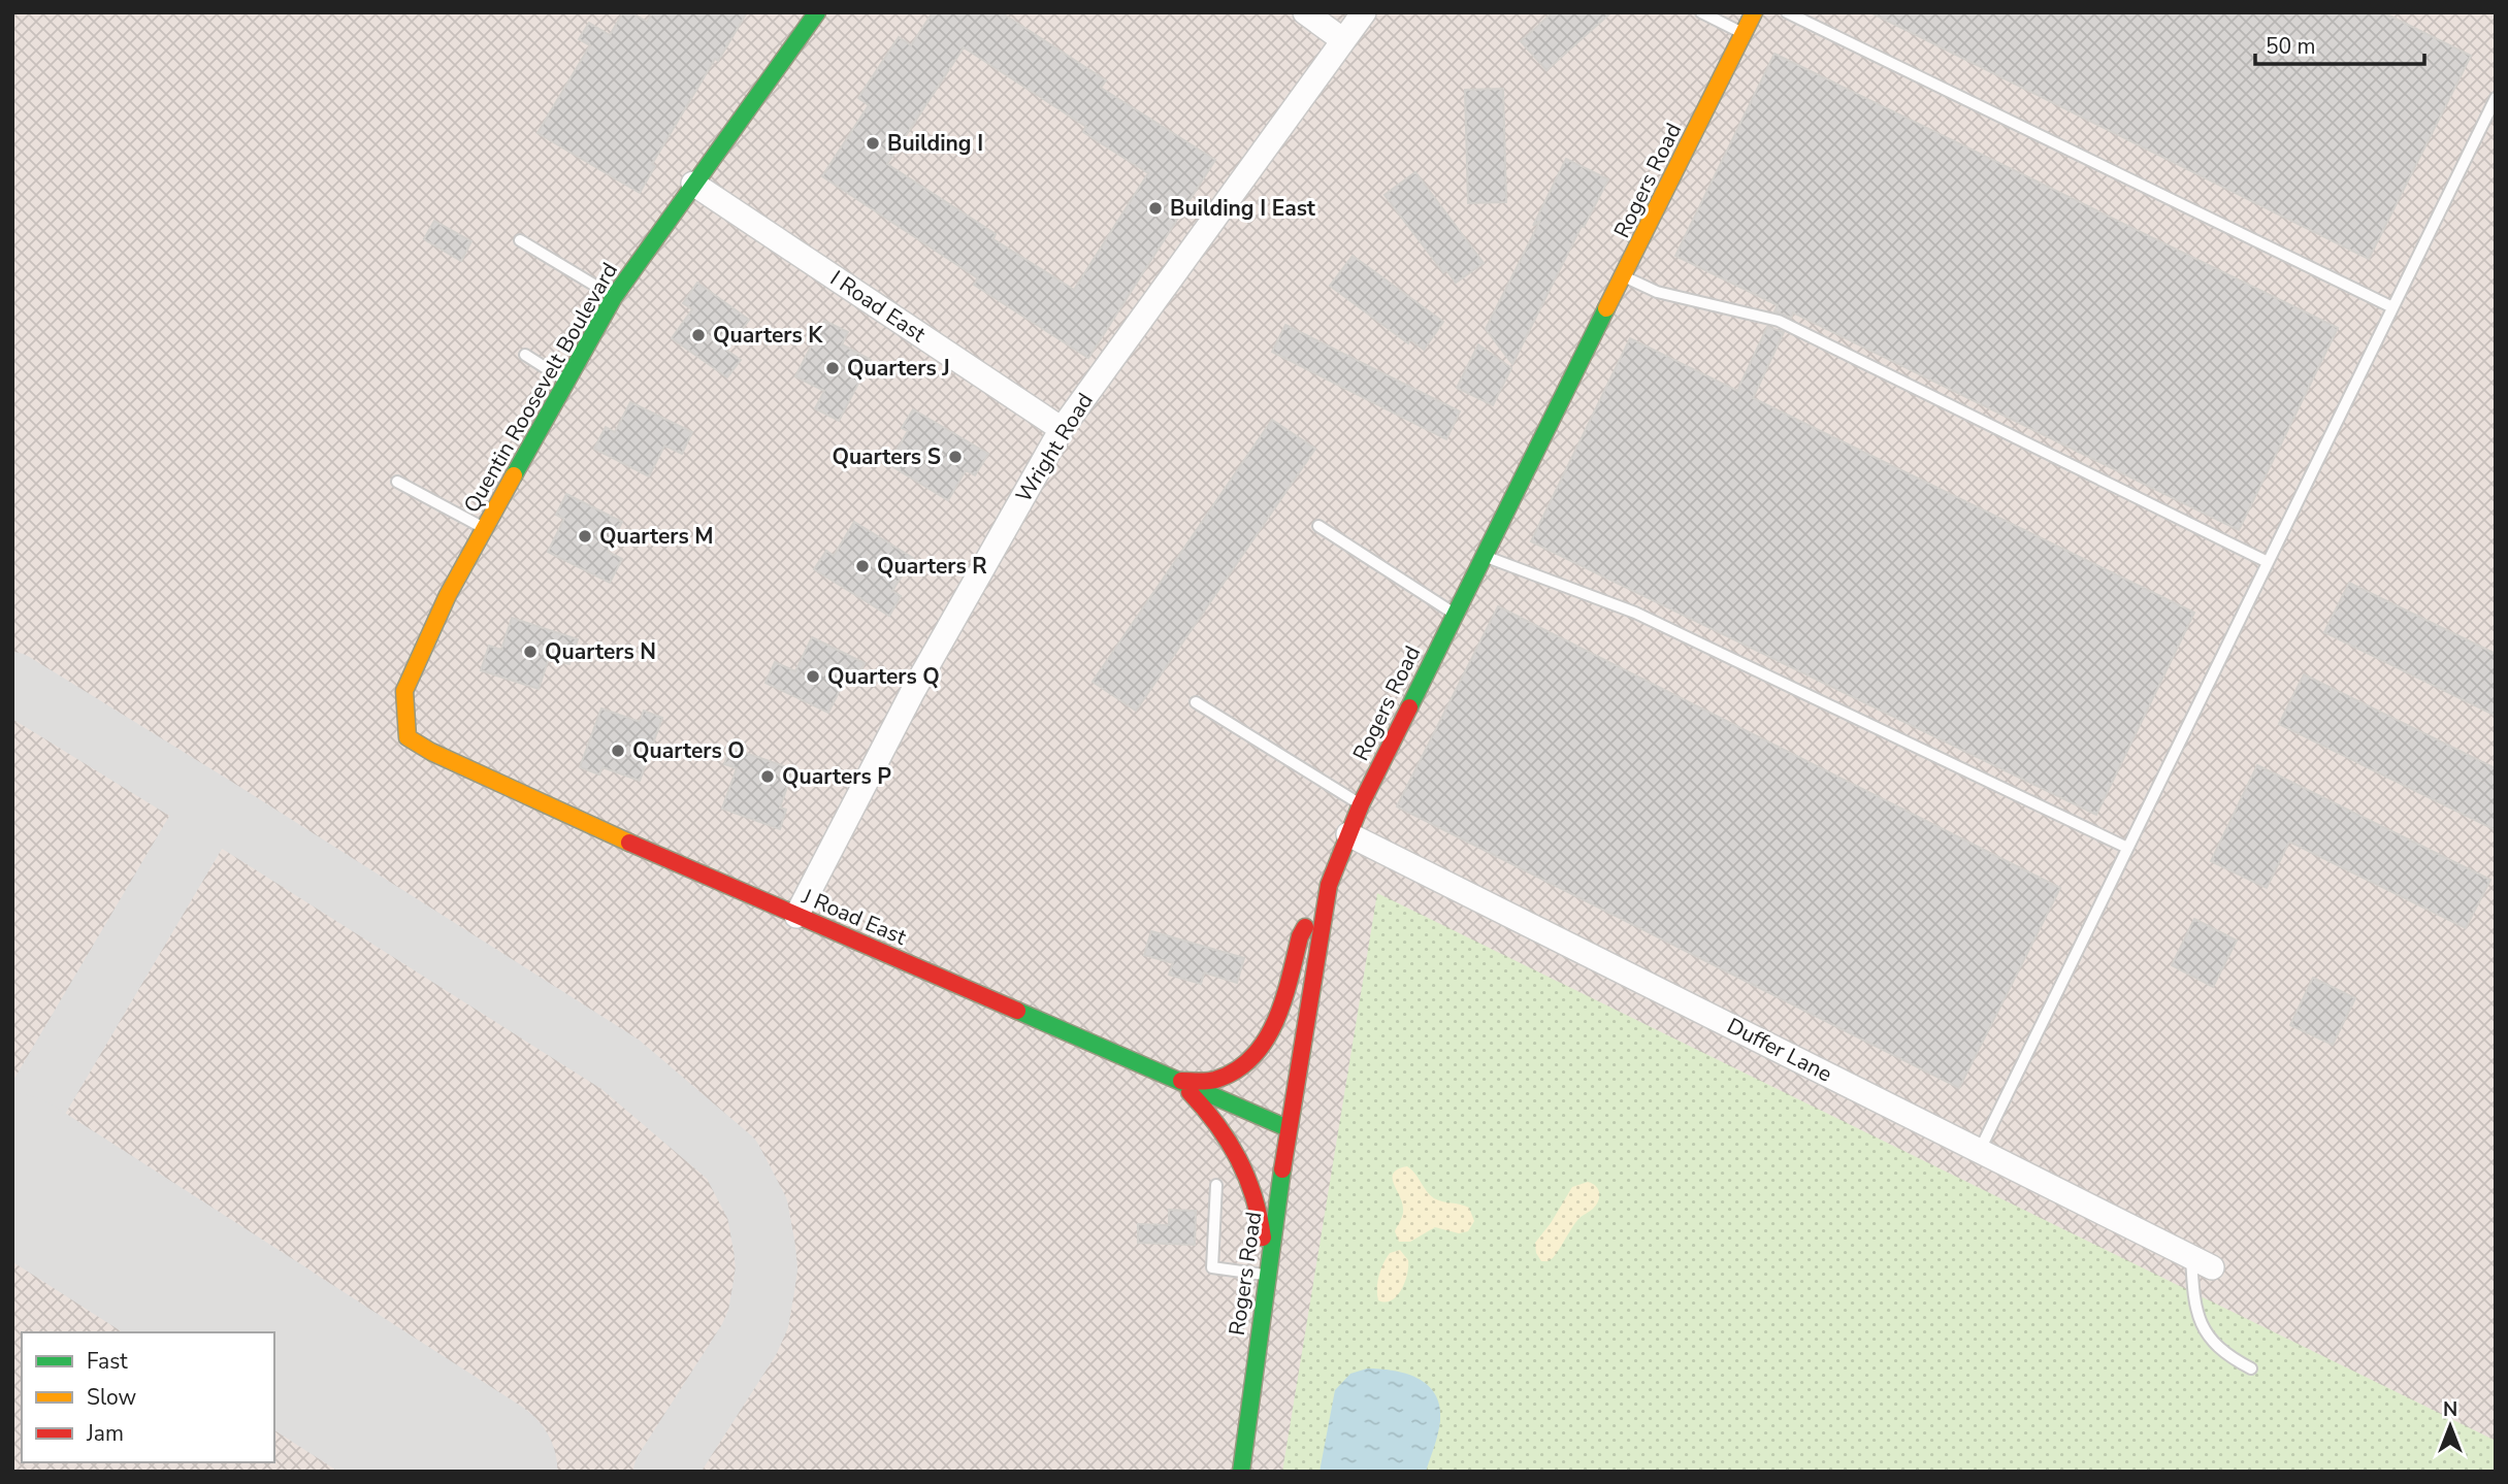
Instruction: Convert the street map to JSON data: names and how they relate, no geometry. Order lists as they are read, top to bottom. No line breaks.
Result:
{"streets":{"street":["Rogers Road","I Road East","Quentin Roosevelt Boulevard","Wright Road","J Road East","Duffer Lane"]},"crossings":[["Rogers Road","J Road East"],["Rogers Road","Duffer Lane"],["I Road East","Quentin Roosevelt Boulevard"],["I Road East","Wright Road"],["Quentin Roosevelt Boulevard","J Road East"],["Wright Road","J Road East"]],"places":["Building I","Building I East","Quarters K","Quarters J","Quarters S","Quarters M","Quarters R","Quarters N","Quarters Q","Quarters O","Quarters P"],"legend":["Fast","Slow","Jam"],"scale_bar":"50 m","north":"top"}
